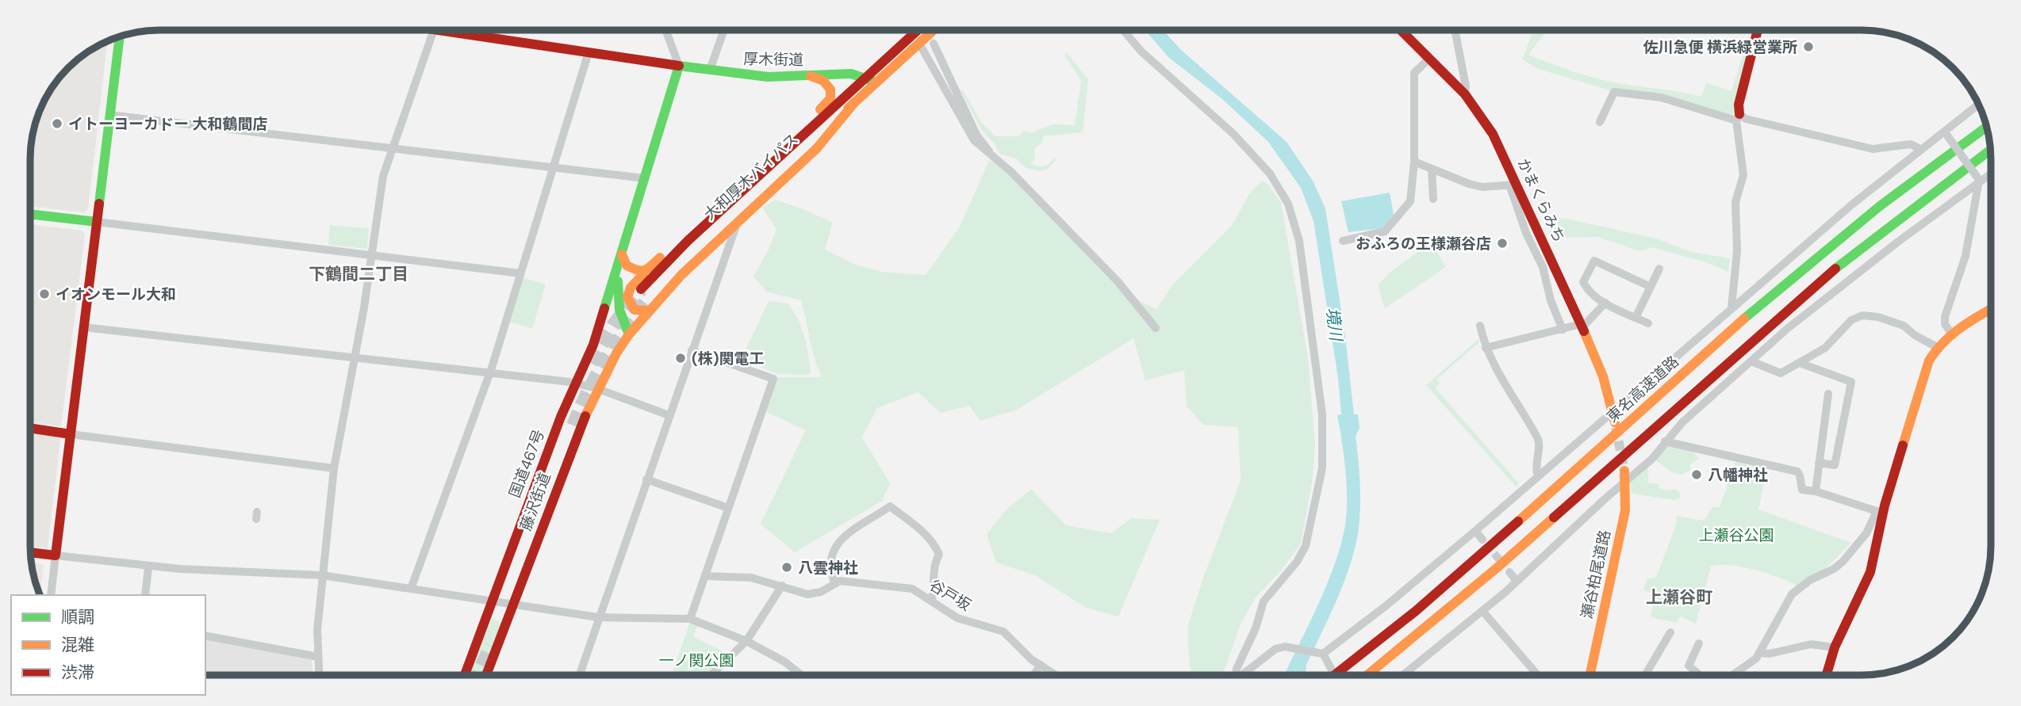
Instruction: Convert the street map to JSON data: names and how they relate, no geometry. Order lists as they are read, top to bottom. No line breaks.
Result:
{"streets":{"main road":["厚木街道","大和厚木バイパス","かまくらみち","東名高速道路","国道467号","藤沢街道","瀬谷柏尾道路"],"street":["谷戸坂"]},"crossings":[["厚木街道","大和厚木バイパス"],["厚木街道","国道467号"],["大和厚木バイパス","藤沢街道"],["国道467号","藤沢街道"]],"districts":["下鶴間二丁目","上瀬谷町"],"water":["境川"],"parks":["上瀬谷公園","一ノ関公園"],"places":["佐川急便 横浜緑営業所","イトーヨーカドー 大和鶴間店","おふろの王様瀬谷店","イオンモール大和","(株)関電工","八幡神社","八雲神社"],"legend":["順調","混雑","渋滞"]}
